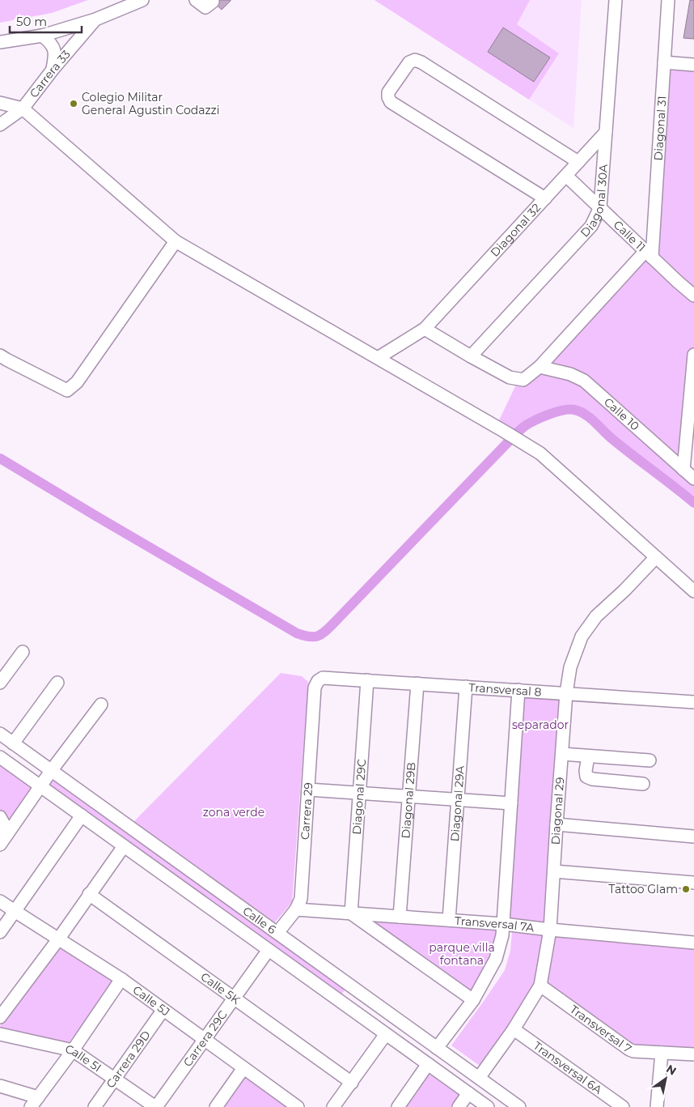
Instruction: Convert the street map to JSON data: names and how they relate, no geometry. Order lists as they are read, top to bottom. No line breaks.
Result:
{"streets":{"street":["Carrera 33","Diagonal 31","Diagonal 30A","Diagonal 32","Calle 11","Calle 10","Transversal 8","Diagonal 29C","Diagonal 29B","Diagonal 29A","Carrera 29","Diagonal 29","Calle 6","Transversal 7A","Calle 5K","Calle 5J","Transversal 7","Carrera 29C","Carrera 29D","Calle 5I","Transversal 6A"]},"crossings":[["Diagonal 31","Calle 11"],["Diagonal 30A","Diagonal 32"],["Diagonal 30A","Calle 11"],["Diagonal 32","Calle 11"],["Transversal 8","Diagonal 29C"],["Transversal 8","Diagonal 29B"],["Transversal 8","Diagonal 29A"],["Transversal 8","Carrera 29"],["Transversal 8","Diagonal 29"],["Diagonal 29C","Transversal 7A"],["Diagonal 29B","Transversal 7A"],["Diagonal 29A","Transversal 7A"],["Carrera 29","Calle 6"],["Carrera 29","Transversal 7A"],["Diagonal 29","Calle 6"],["Diagonal 29","Transversal 7A"],["Diagonal 29","Transversal 7"],["Diagonal 29","Transversal 6A"],["Calle 6","Carrera 29C"],["Calle 5K","Carrera 29C"],["Calle 5J","Carrera 29C"],["Calle 5J","Carrera 29D"],["Carrera 29C","Calle 5I"],["Carrera 29D","Calle 5I"]],"parks":["separador","zona verde","parque villa fontana"],"places":["Colegio Militar General Agustin Codazzi","Tattoo Glam"],"scale_bar":"50 m","north":"top right"}
